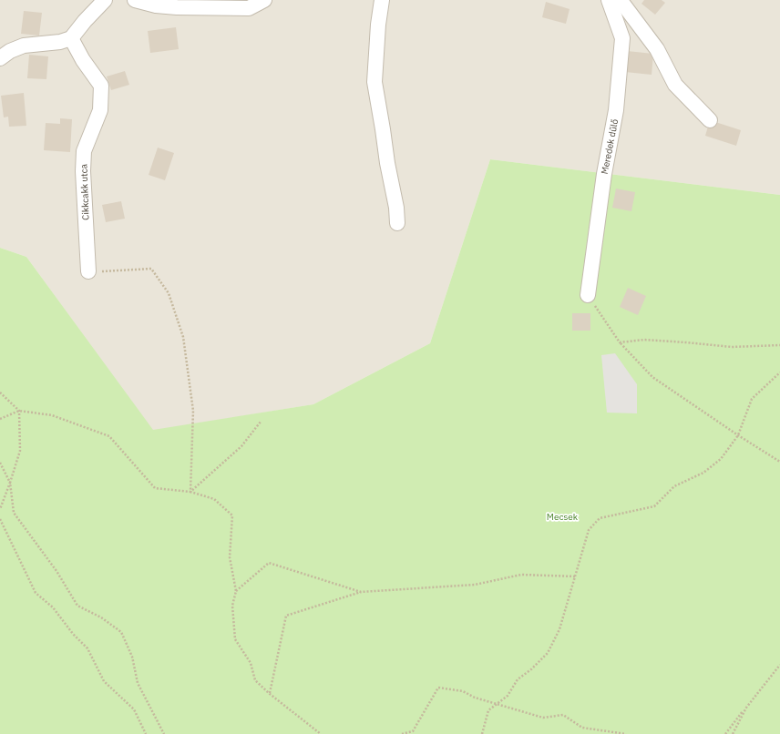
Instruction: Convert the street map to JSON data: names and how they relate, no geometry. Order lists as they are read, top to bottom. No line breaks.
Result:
{"streets":{"street":["Meredek dűlő","Cikkcakk utca"]},"parks":["Mecsek"]}
